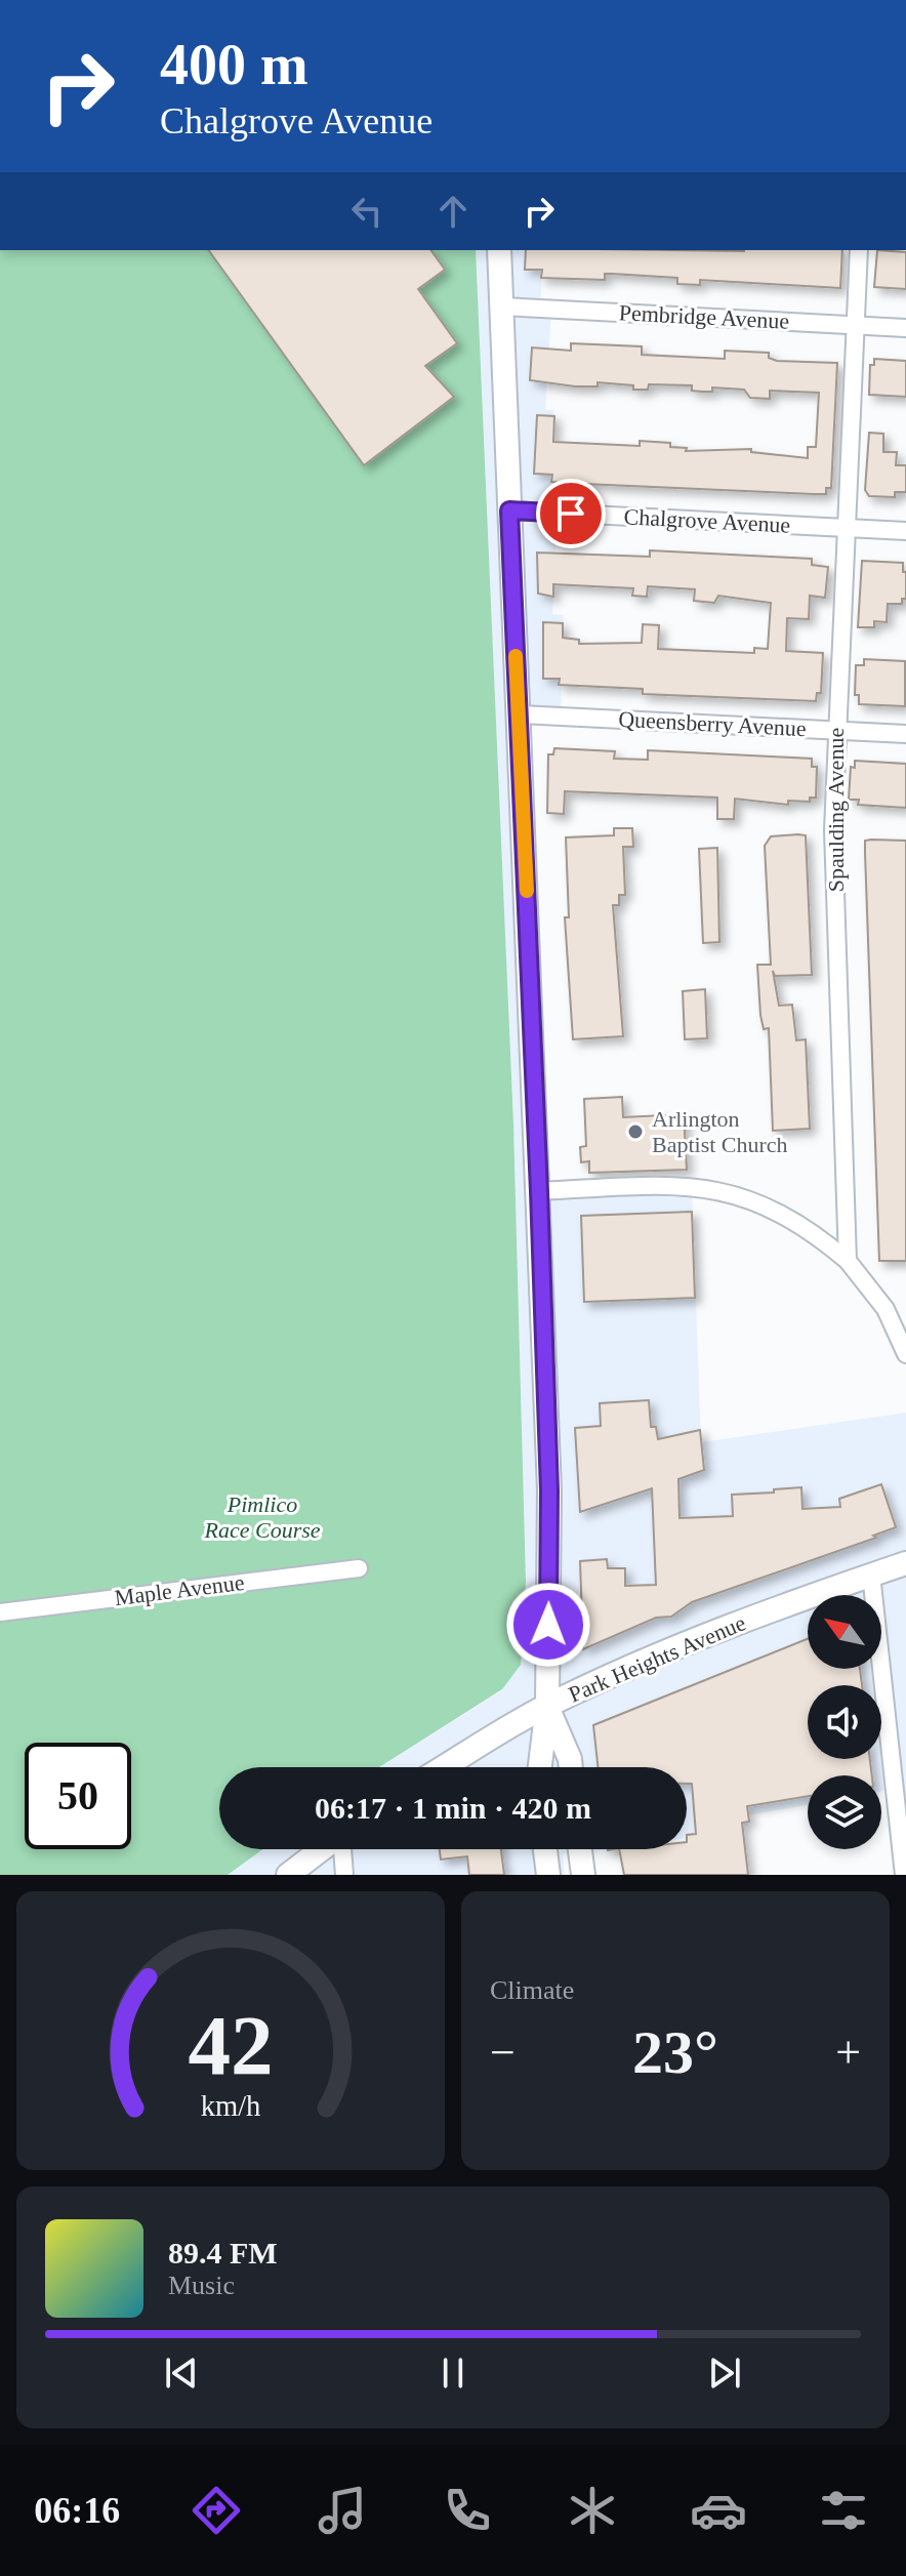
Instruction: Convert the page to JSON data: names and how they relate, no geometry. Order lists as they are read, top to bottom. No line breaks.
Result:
{"streets":{"main road":["Park Heights Avenue"],"street":["Pembridge Avenue","Chalgrove Avenue","Queensberry Avenue","Spaulding Avenue","Maple Avenue"]},"crossings":[["Pembridge Avenue","Spaulding Avenue"],["Chalgrove Avenue","Spaulding Avenue"],["Queensberry Avenue","Spaulding Avenue"]],"parks":["Pimlico Race Course"],"places":["Arlington Baptist Church"],"north":"top left","page":{"turn":["400 m","Chalgrove Avenue"],"limit":"50","trip":"06:17 · 1 min · 420 m","tile":"Climate","heat":["−","23°","+"],"song":["89.4 FM","Music"],"tabs":"06:16","gauge":["42","km/h"]}}
